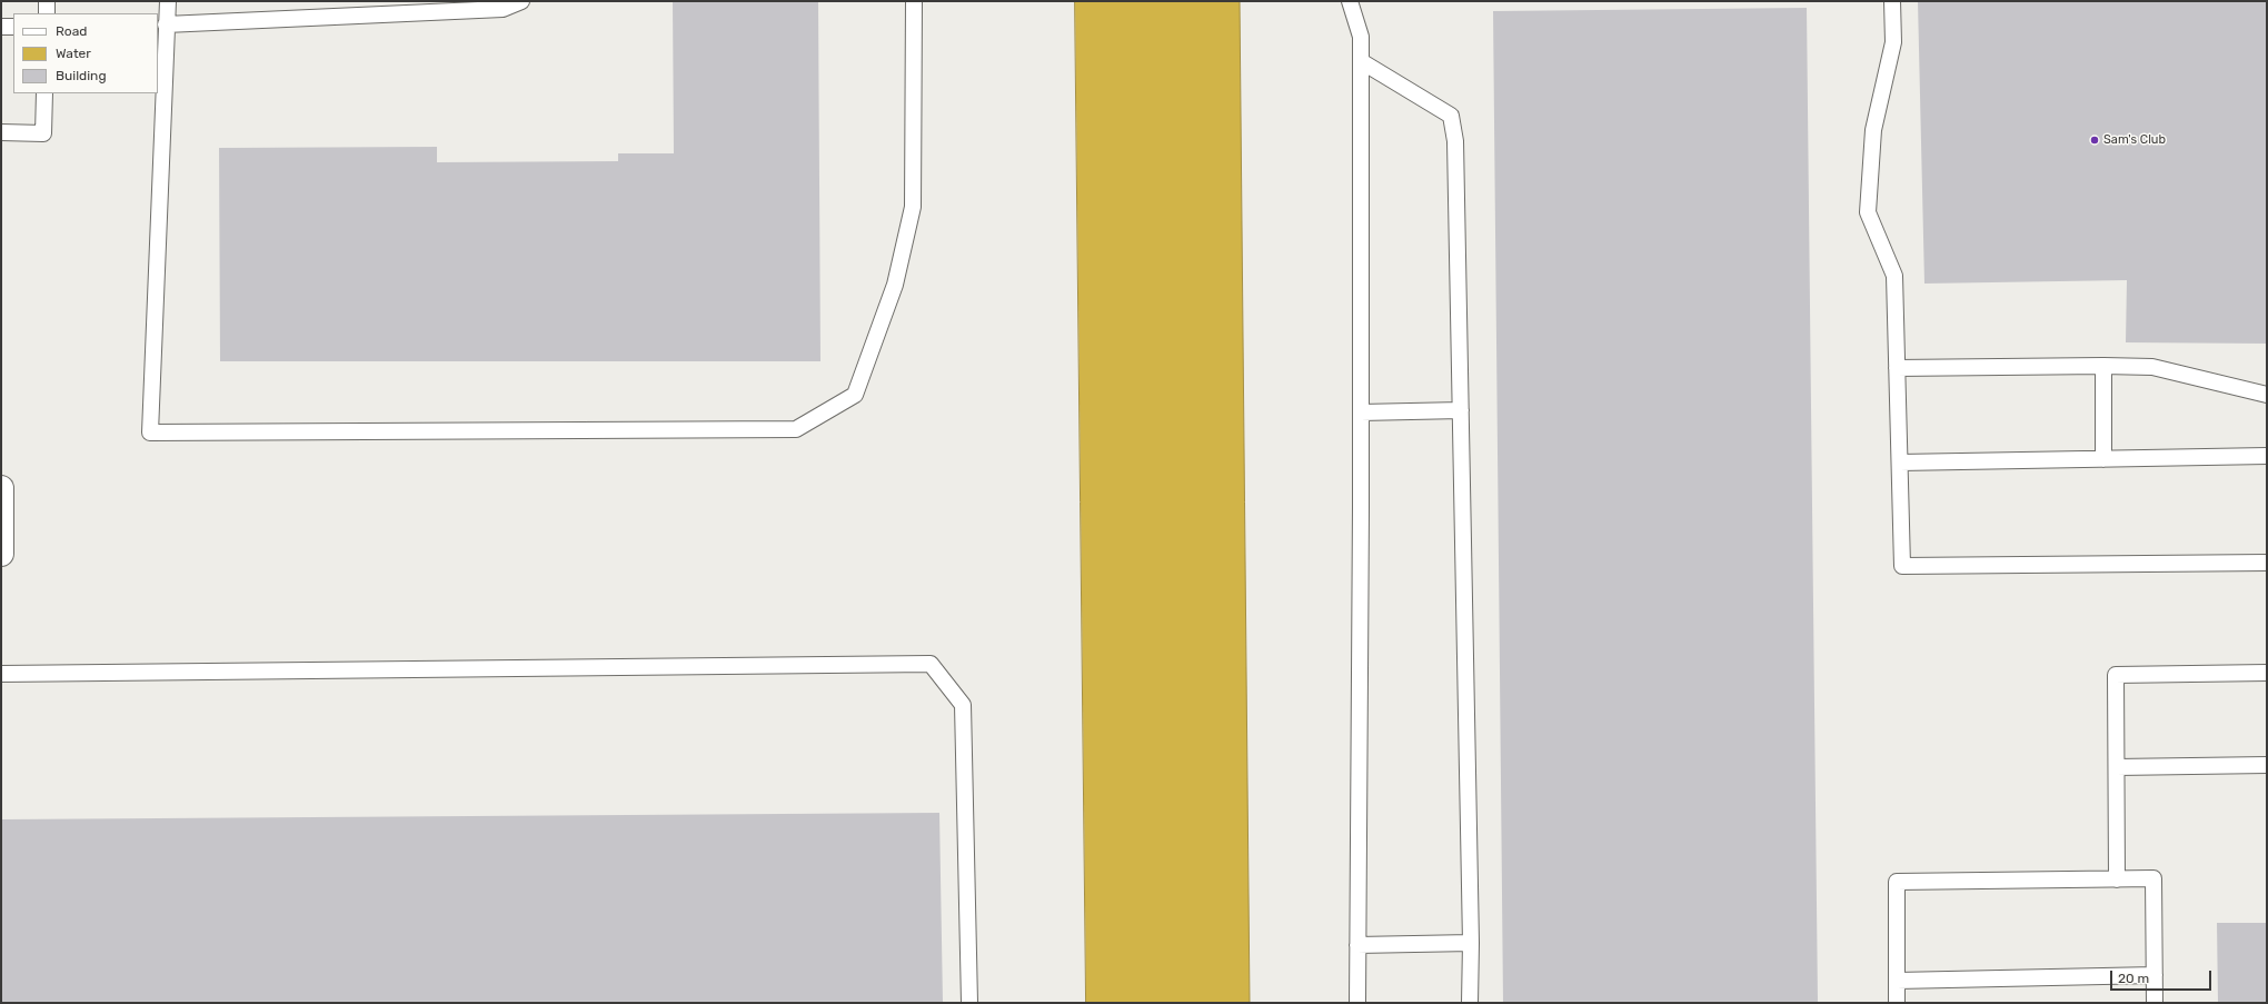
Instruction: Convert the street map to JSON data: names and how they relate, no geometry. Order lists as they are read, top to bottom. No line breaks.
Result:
{"places":["Sam's Club"],"legend":["Road","Water","Building"],"scale_bar":"20 m"}
